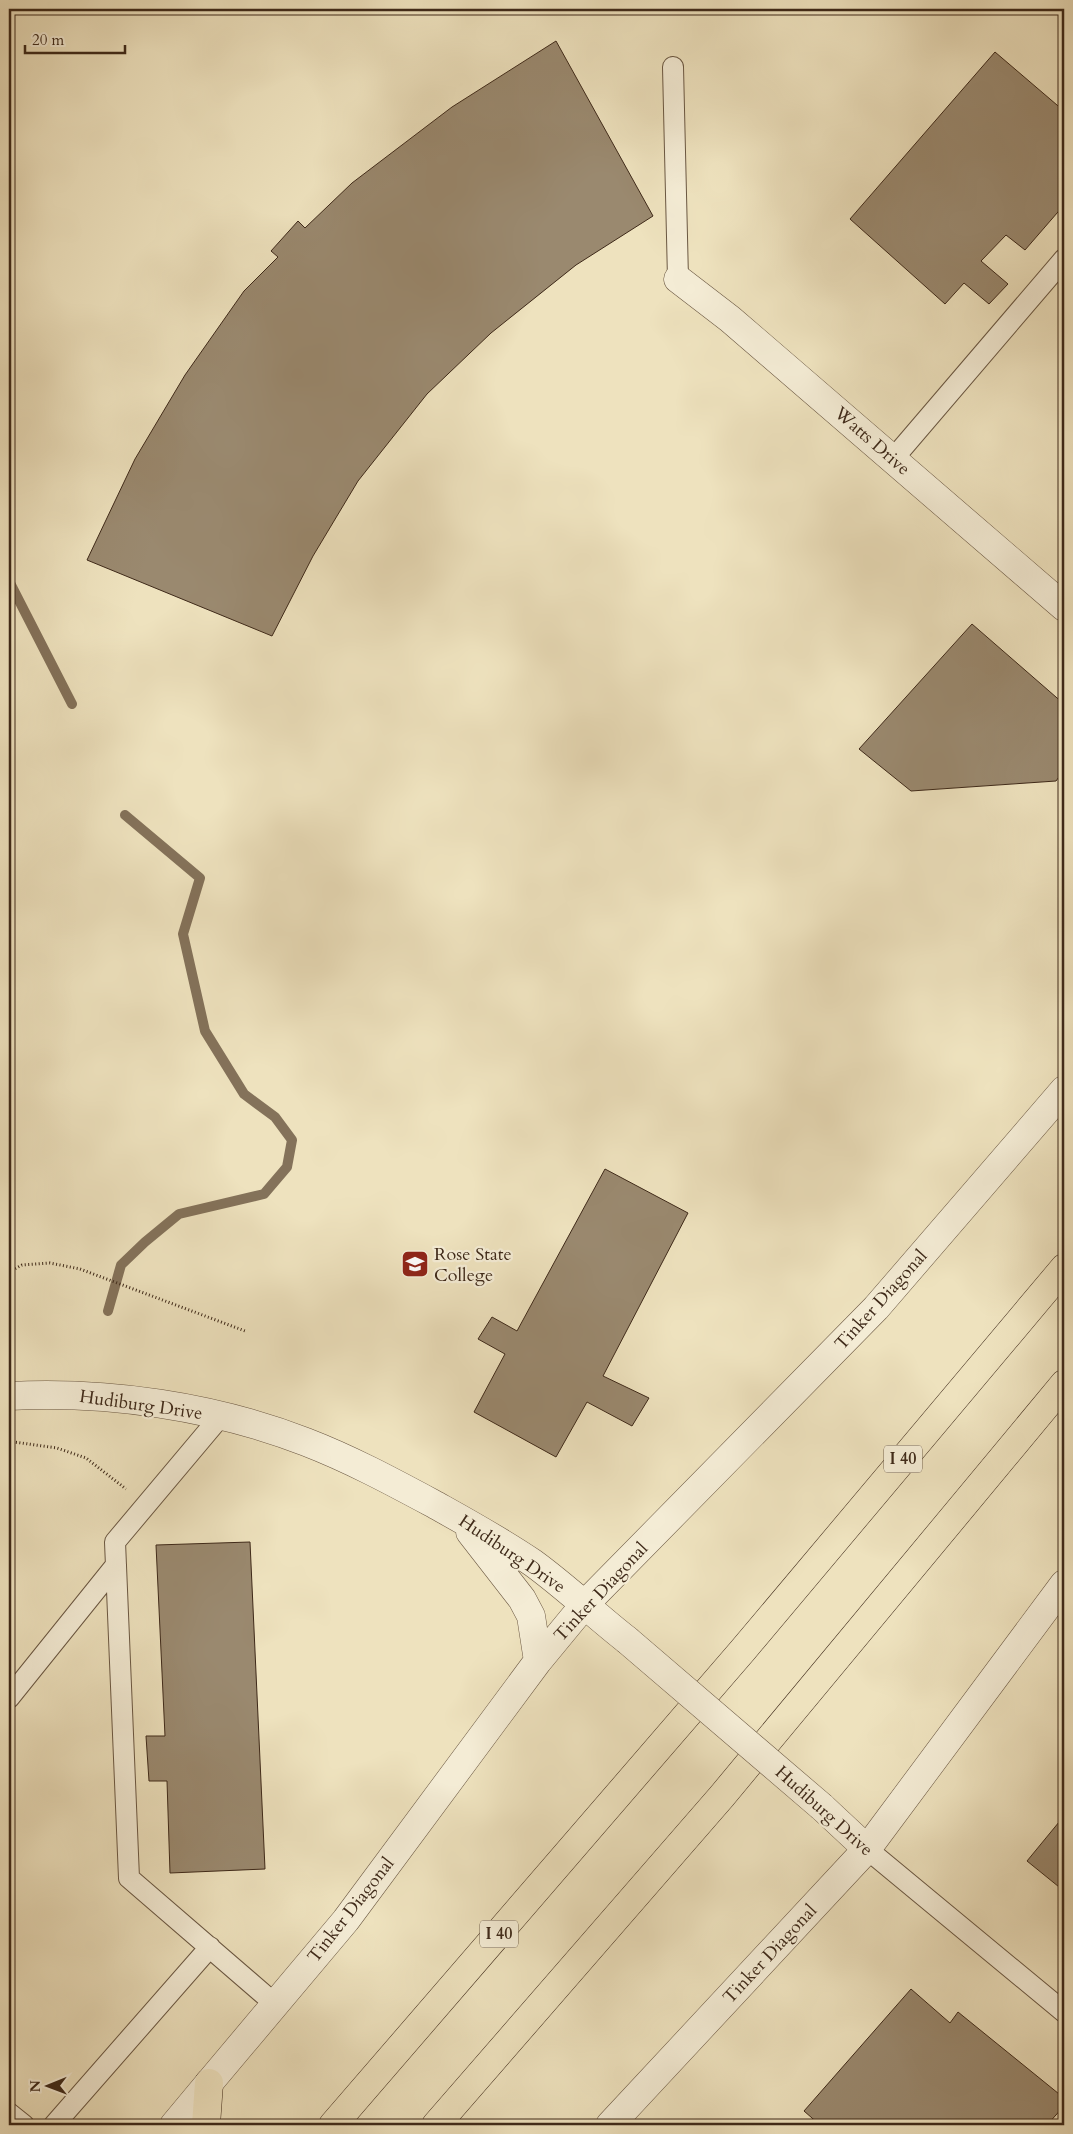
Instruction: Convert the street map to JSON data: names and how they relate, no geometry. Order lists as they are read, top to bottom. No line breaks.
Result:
{"streets":{"highway":["I 40"],"street":["Watts Drive","Tinker Diagonal","Hudiburg Drive"]},"crossings":[["Tinker Diagonal","Hudiburg Drive"]],"places":{"school or university":["Rose State College"]},"scale_bar":"20 m","north":"left"}
